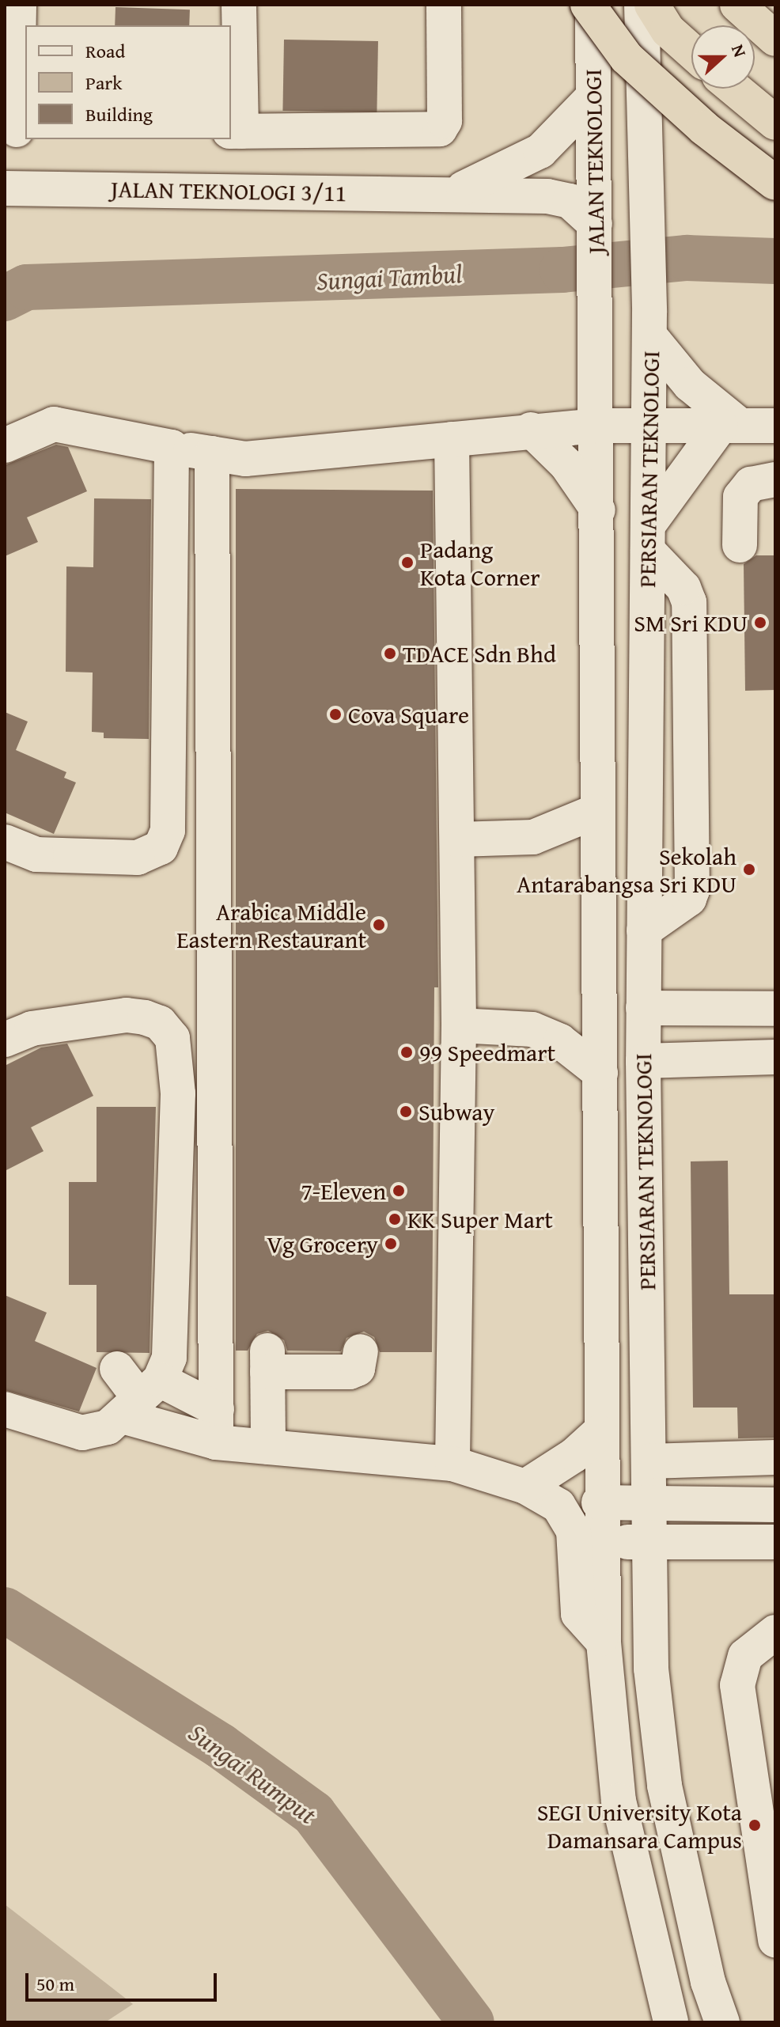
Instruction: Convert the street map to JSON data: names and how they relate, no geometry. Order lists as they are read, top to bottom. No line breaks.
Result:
{"streets":{"street":["JALAN TEKNOLOGI","JALAN TEKNOLOGI 3/11","PERSIARAN TEKNOLOGI"]},"crossings":[["JALAN TEKNOLOGI","JALAN TEKNOLOGI 3/11"],["JALAN TEKNOLOGI","PERSIARAN TEKNOLOGI"]],"water":["Sungai Tambul","Sungai Rumput"],"places":["Padang Kota Corner","SM Sri KDU","TDACE Sdn Bhd","Cova Square","Sekolah Antarabangsa Sri KDU","Arabica Middle Eastern Restaurant","99 Speedmart","Subway","7-Eleven","KK Super Mart","Vg Grocery","SEGI University Kota Damansara Campus"],"legend":["Road","Park","Building"],"scale_bar":"50 m","north":"right"}
